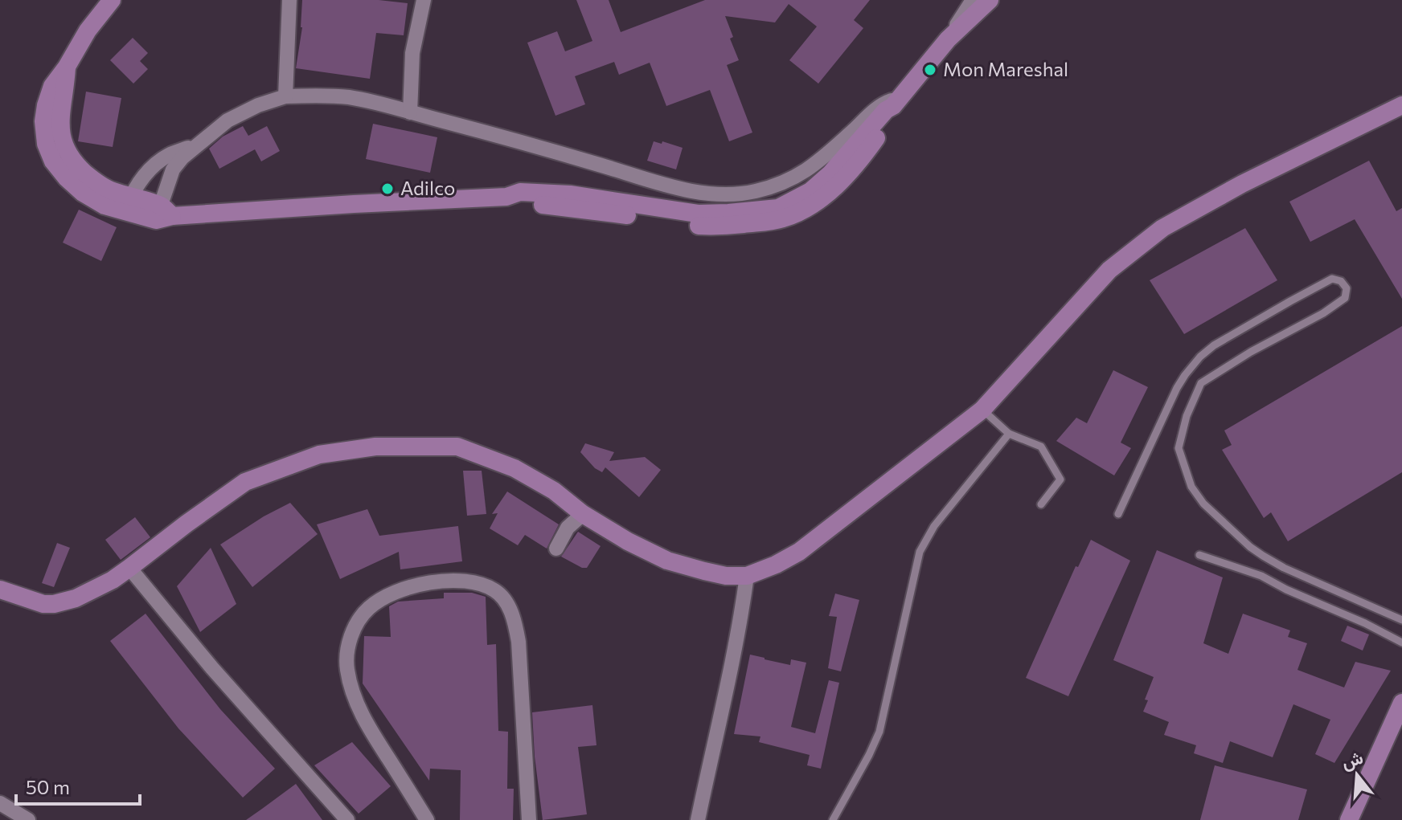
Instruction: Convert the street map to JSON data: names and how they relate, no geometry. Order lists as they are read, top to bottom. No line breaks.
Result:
{"places":["Mon Mareshal","Adilco"],"scale_bar":"50 m","north":"top"}
